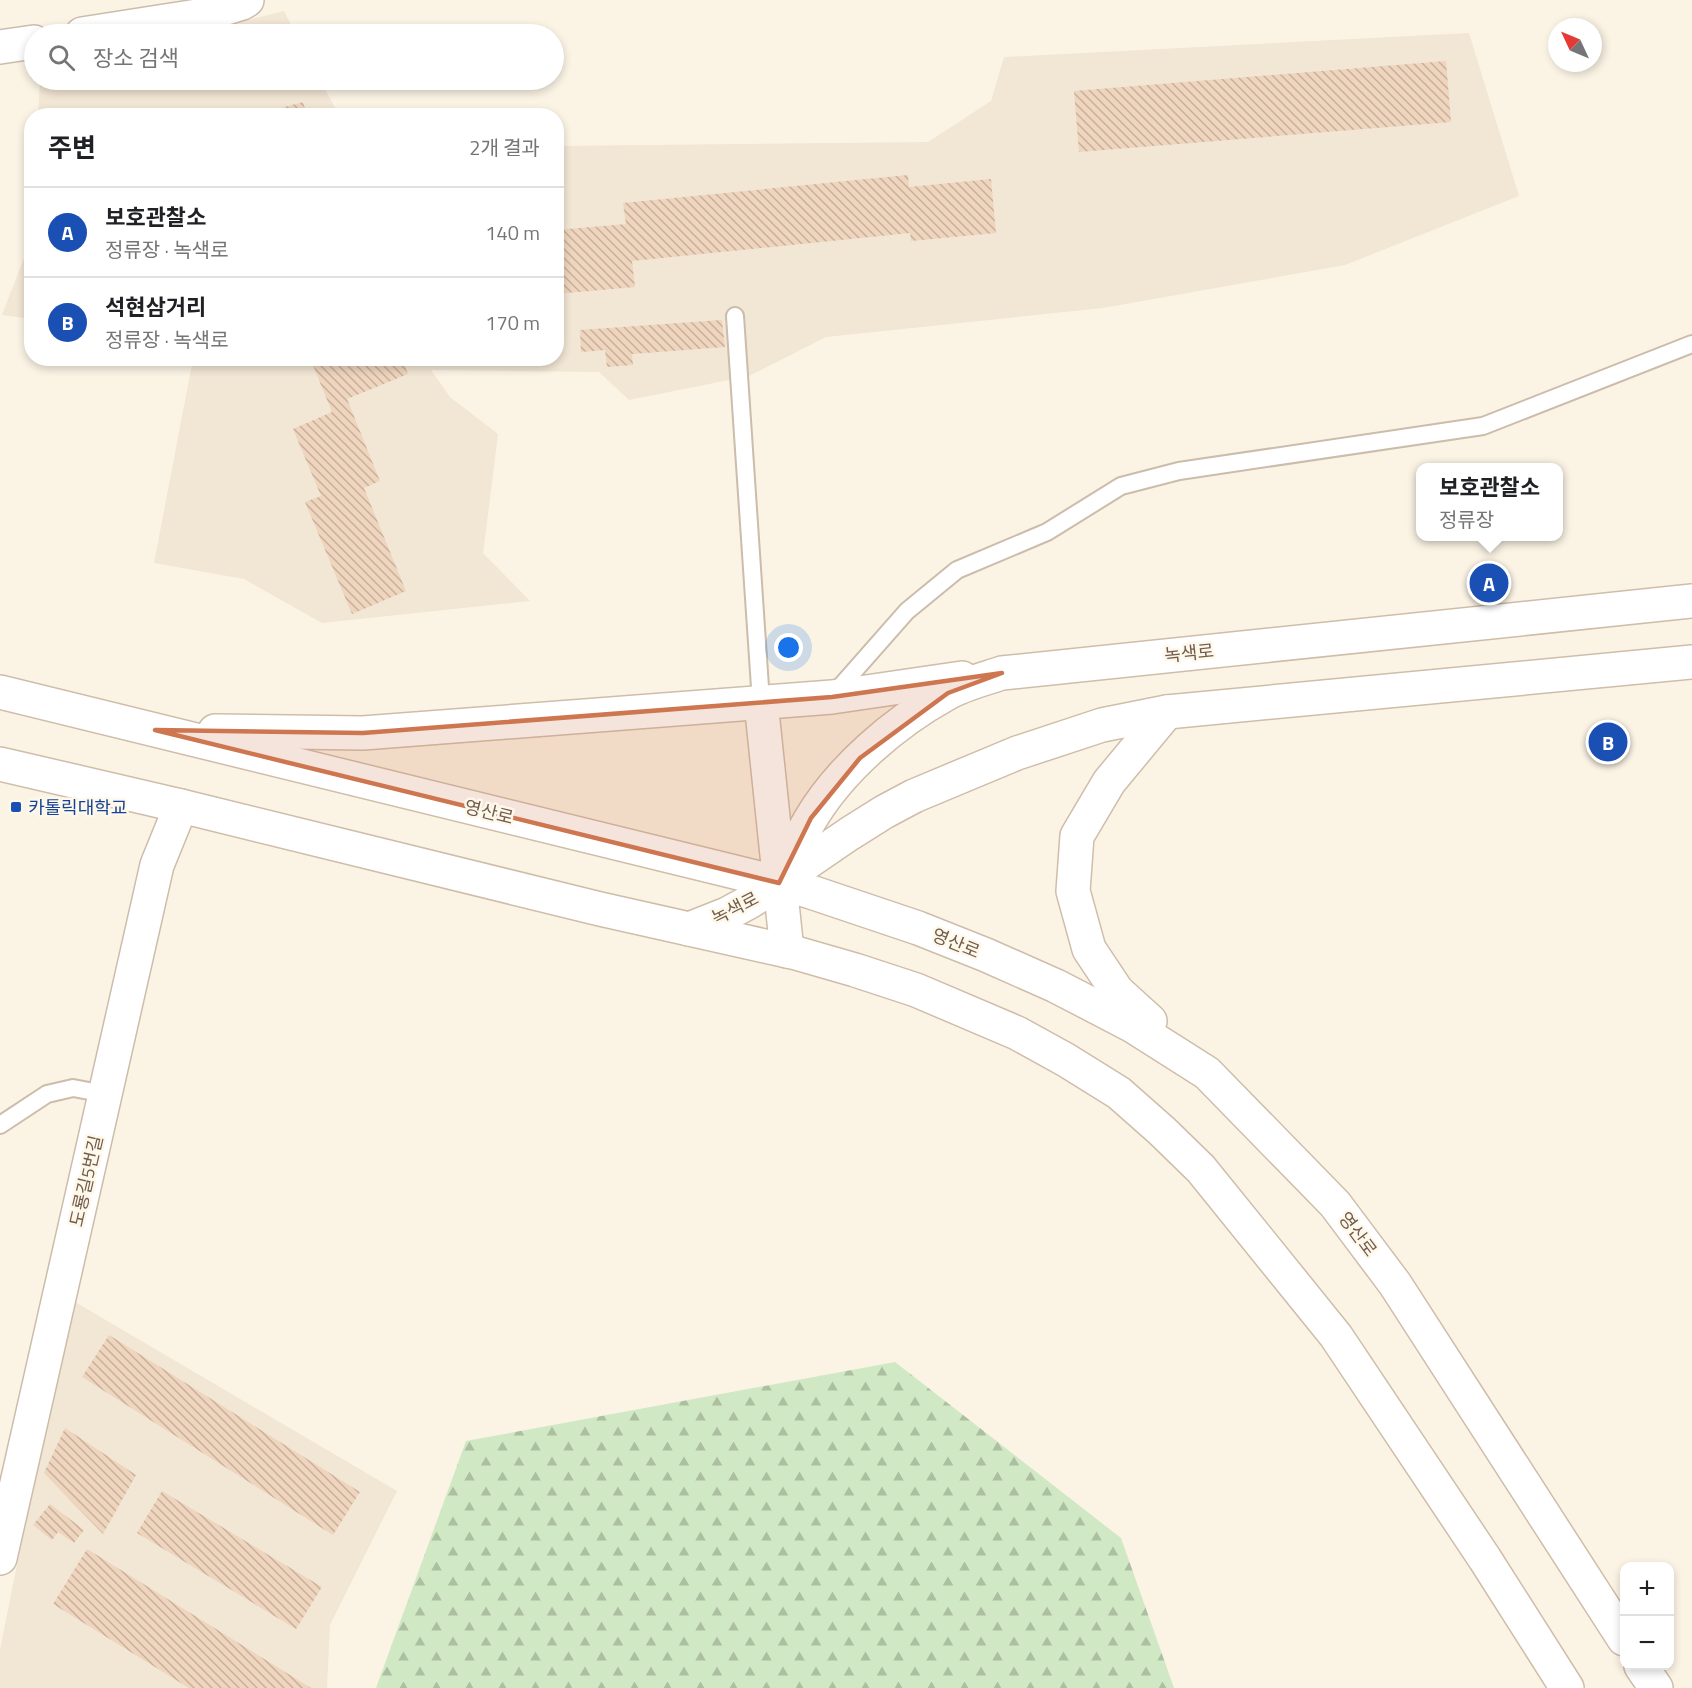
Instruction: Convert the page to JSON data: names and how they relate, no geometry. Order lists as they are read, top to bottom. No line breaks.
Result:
{"streets":{"street":["녹색로","영산로","도룡길5번길"]},"crossings":[["녹색로","영산로"]],"places":{"transit":["카톨릭대학교"]},"north":"top left","page":{"search":"장소 검색","heading":["주변","2개 결과"],"list":[{"mark":"A","name":"보호관찰소","note":"정류장 · 녹색로","value":"140 m"},{"mark":"B","name":"석현삼거리","note":"정류장 · 녹색로","value":"170 m"}],"popup":["보호관찰소","정류장"],"pins":["A","B"],"map_buttons":["+","−"]}}
